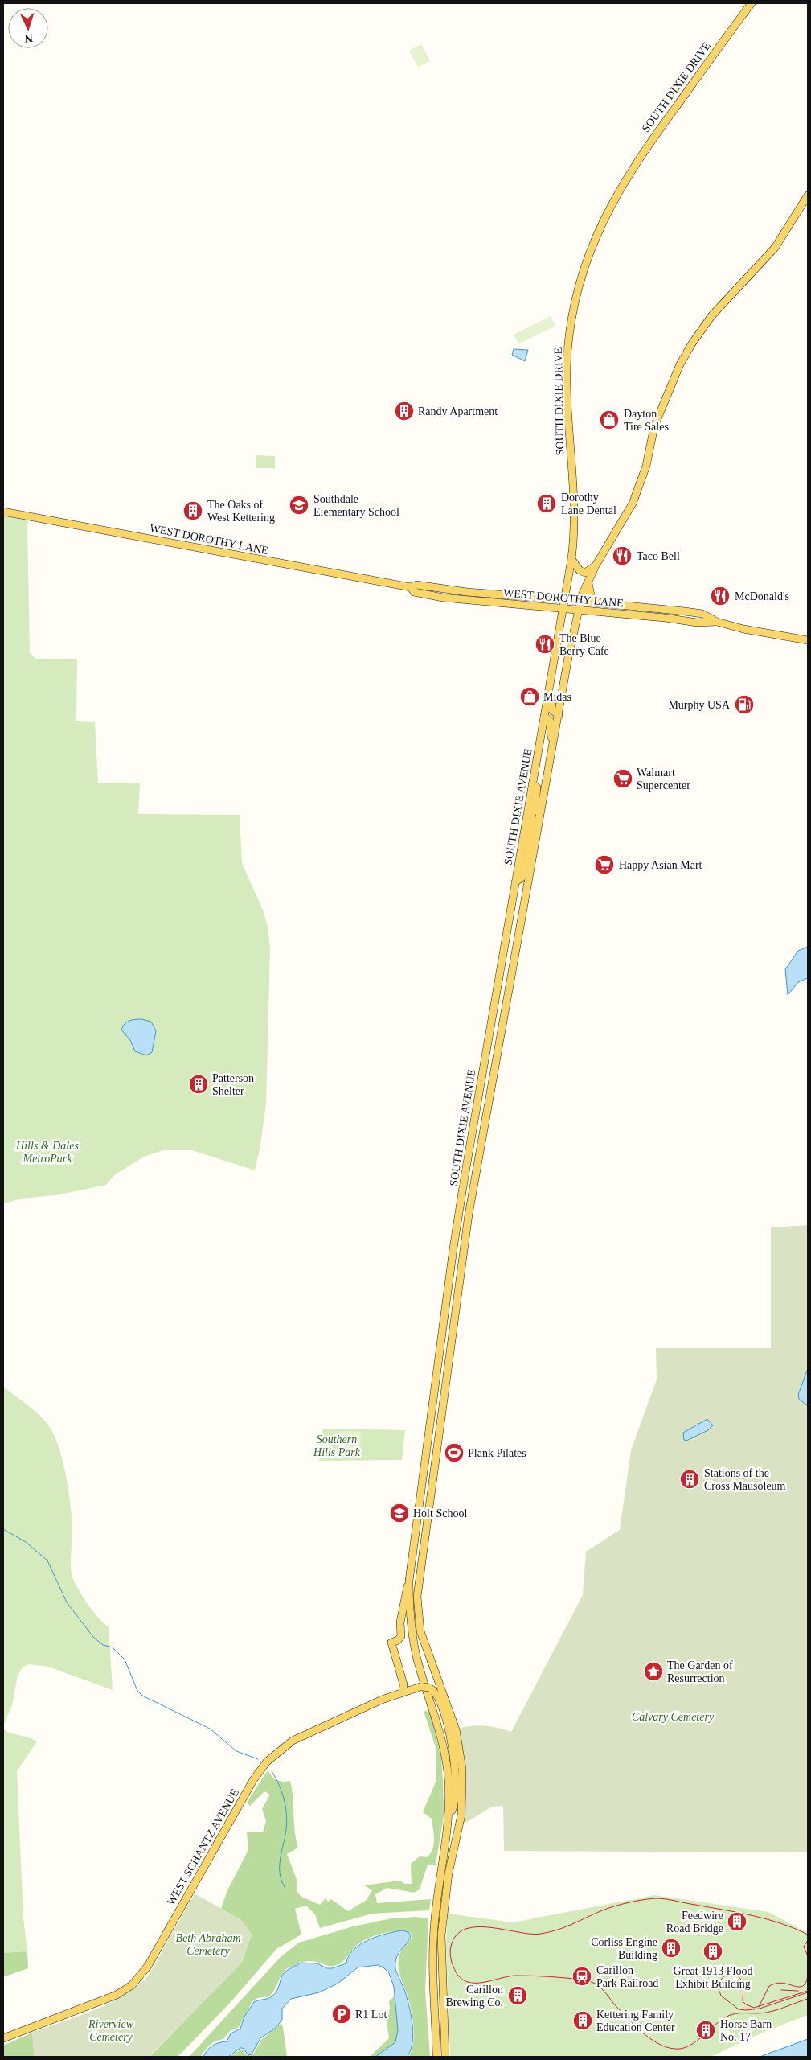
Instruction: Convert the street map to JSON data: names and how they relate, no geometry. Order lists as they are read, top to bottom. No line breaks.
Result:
{"streets":{"main road":["SOUTH DIXIE DRIVE","WEST DOROTHY LANE","SOUTH DIXIE AVENUE","WEST SCHANTZ AVENUE"]},"crossings":[["SOUTH DIXIE DRIVE","WEST DOROTHY LANE"],["SOUTH DIXIE DRIVE","SOUTH DIXIE AVENUE"],["WEST DOROTHY LANE","SOUTH DIXIE AVENUE"],["SOUTH DIXIE AVENUE","WEST SCHANTZ AVENUE"]],"parks":["Hills & Dales MetroPark","Southern Hills Park","Calvary Cemetery","Beth Abraham Cemetery","Riverview Cemetery"],"places":{"building":["Randy Apartment","Dorothy Lane Dental","The Oaks of West Kettering","Patterson Shelter","Stations of the Cross Mausoleum","Feedwire Road Bridge","Corliss Engine Building","Great 1913 Flood Exhibit Building","Carillon Brewing Co.","Kettering Family Education Center","Horse Barn No. 17"],"shop":["Dayton Tire Sales","Midas"],"school or university":["Southdale Elementary School","Holt School"],"restaurant":["Taco Bell","McDonald's","The Blue Berry Cafe"],"fuel station":["Murphy USA"],"supermarket":["Walmart Supercenter","Happy Asian Mart"],"sports":["Plank Pilates"],"place":["The Garden of Resurrection"],"station":["Carillon Park Railroad"],"parking":["R1 Lot"]},"north":"bottom"}
